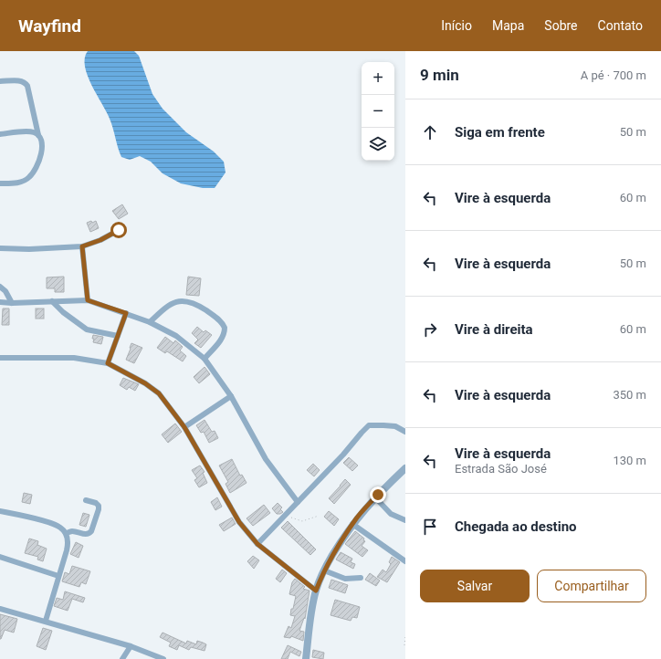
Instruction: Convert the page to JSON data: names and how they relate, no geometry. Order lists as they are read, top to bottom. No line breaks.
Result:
{"page":{"header":"Wayfind","nav":["Início","Mapa","Sobre","Contato"],"heading":["9 min","A pé · 700 m"],"map_buttons":["+","−"],"list":[["Siga em frente","50 m"],["Vire à esquerda","60 m"],["Vire à esquerda","50 m"],["Vire à direita","60 m"],["Vire à esquerda","350 m"],["Vire à esquerda","Estrada São José","130 m"],"Chegada ao destino"],"buttons":["Salvar","Compartilhar"]}}
